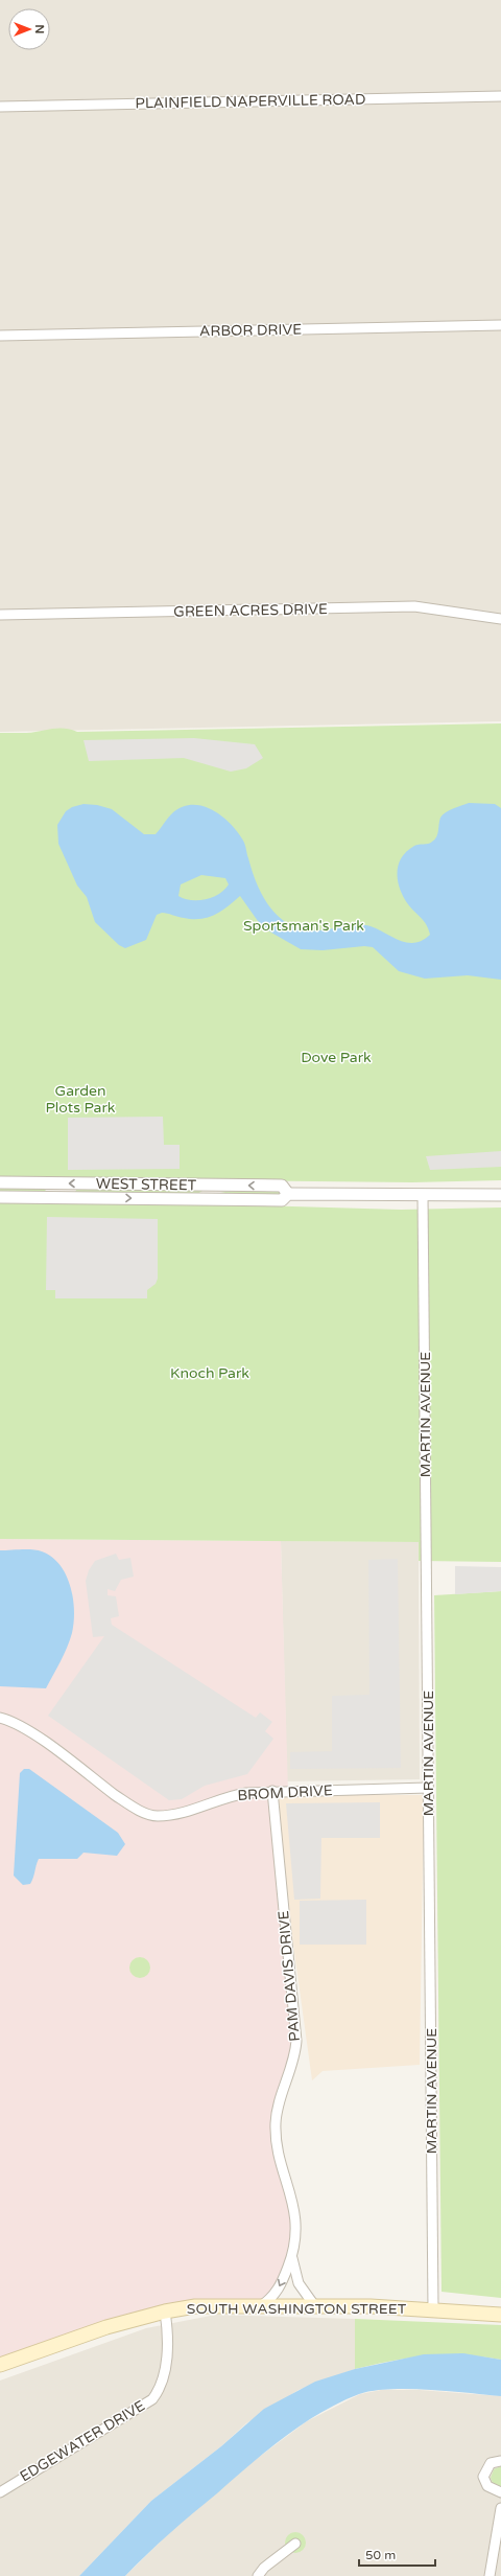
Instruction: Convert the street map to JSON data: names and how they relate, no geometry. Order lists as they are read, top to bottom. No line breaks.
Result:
{"streets":{"main road":["SOUTH WASHINGTON STREET"],"street":["PLAINFIELD NAPERVILLE ROAD","ARBOR DRIVE","GREEN ACRES DRIVE","WEST STREET","MARTIN AVENUE","BROM DRIVE","PAM DAVIS DRIVE","EDGEWATER DRIVE"]},"crossings":[["WEST STREET","MARTIN AVENUE"],["MARTIN AVENUE","BROM DRIVE"],["MARTIN AVENUE","SOUTH WASHINGTON STREET"],["BROM DRIVE","PAM DAVIS DRIVE"],["PAM DAVIS DRIVE","SOUTH WASHINGTON STREET"],["SOUTH WASHINGTON STREET","EDGEWATER DRIVE"]],"parks":["Sportsman's Park","Dove Park","Garden Plots Park","Knoch Park"],"scale_bar":"50 m","north":"right"}
